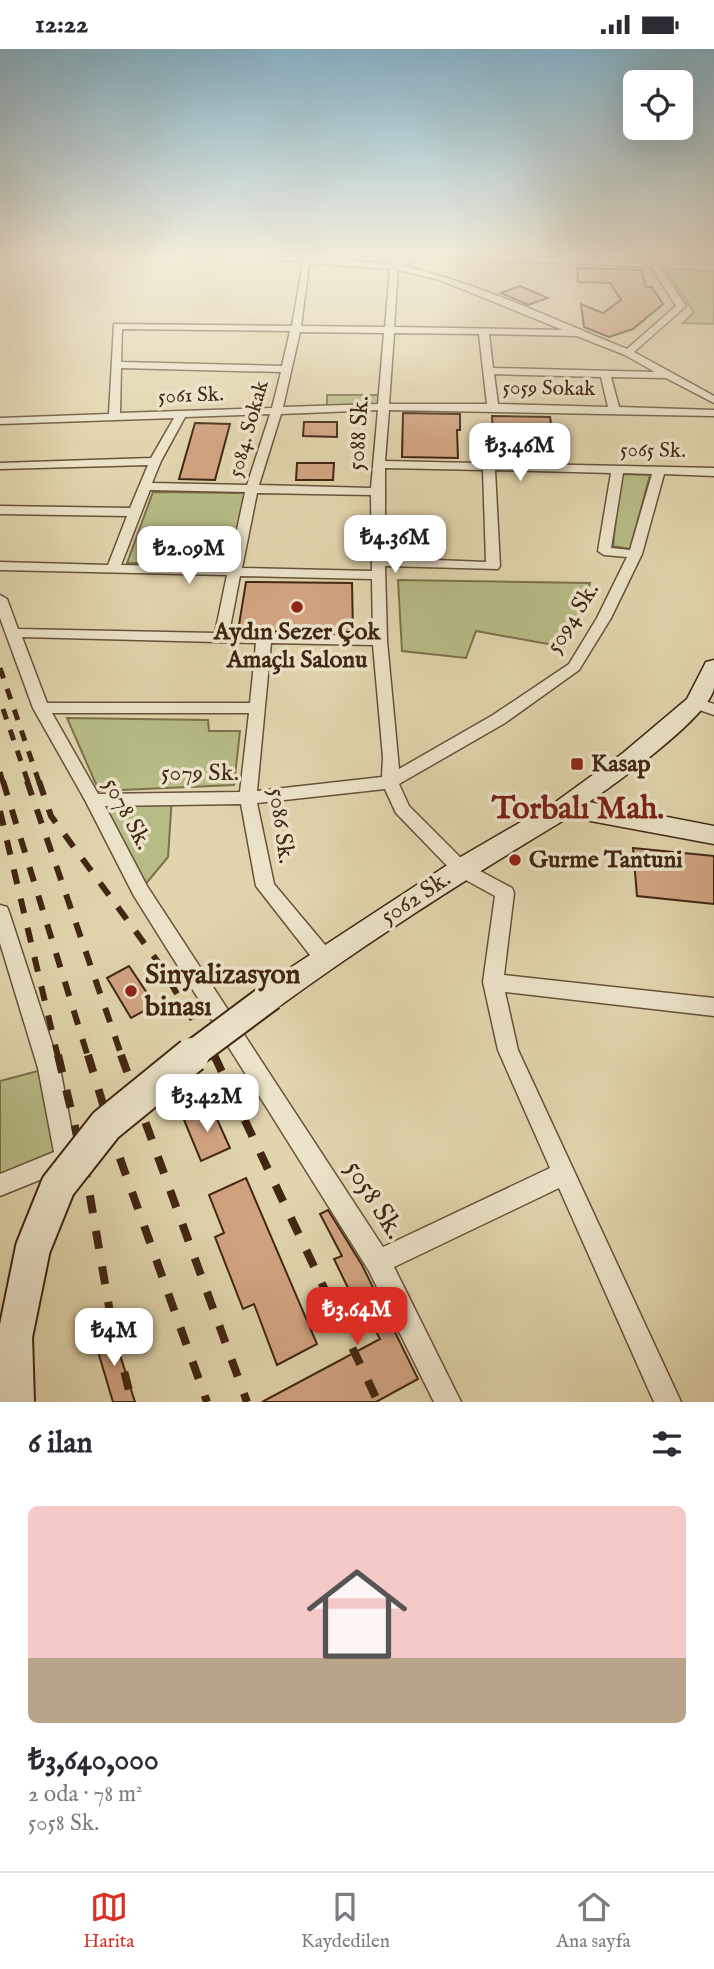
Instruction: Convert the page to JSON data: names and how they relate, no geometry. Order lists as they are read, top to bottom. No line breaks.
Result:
{"streets":{"main road":["5062 Sk."],"street":["5059 Sokak","5061 Sk.","5084. Sokak","5088 Sk.","5065 Sk.","5094 Sk.","5079 Sk.","5078 Sk.","5086 Sk.","5058 Sk."]},"crossings":[["5059 Sokak","5061 Sk."],["5059 Sokak","5088 Sk."],["5061 Sk.","5084. Sokak"],["5061 Sk.","5088 Sk."],["5088 Sk.","5065 Sk."],["5088 Sk.","5094 Sk."],["5088 Sk.","5079 Sk."],["5088 Sk.","5062 Sk."],["5065 Sk.","5094 Sk."],["5094 Sk.","5079 Sk."],["5079 Sk.","5078 Sk."],["5079 Sk.","5086 Sk."],["5078 Sk.","5058 Sk."],["5086 Sk.","5062 Sk."]],"districts":["Torbalı Mah."],"places":{"other":["Aydın Sezer Çok Amaçlı Salonu","Gurme Tantuni","Sinyalizasyon binası"],"transit":["Kasap"]},"page":{"status":"12:22","price":["₺3.46M","₺4.36M","₺2.09M","₺3.42M","₺3.64M","₺4M"],"heading":"6 ilan","list":[{"name":"₺3,640,000","note":"2 oda · 78 m² · 5058 Sk."}],"tabs":["Harita","Kaydedilen","Ana sayfa"]}}
